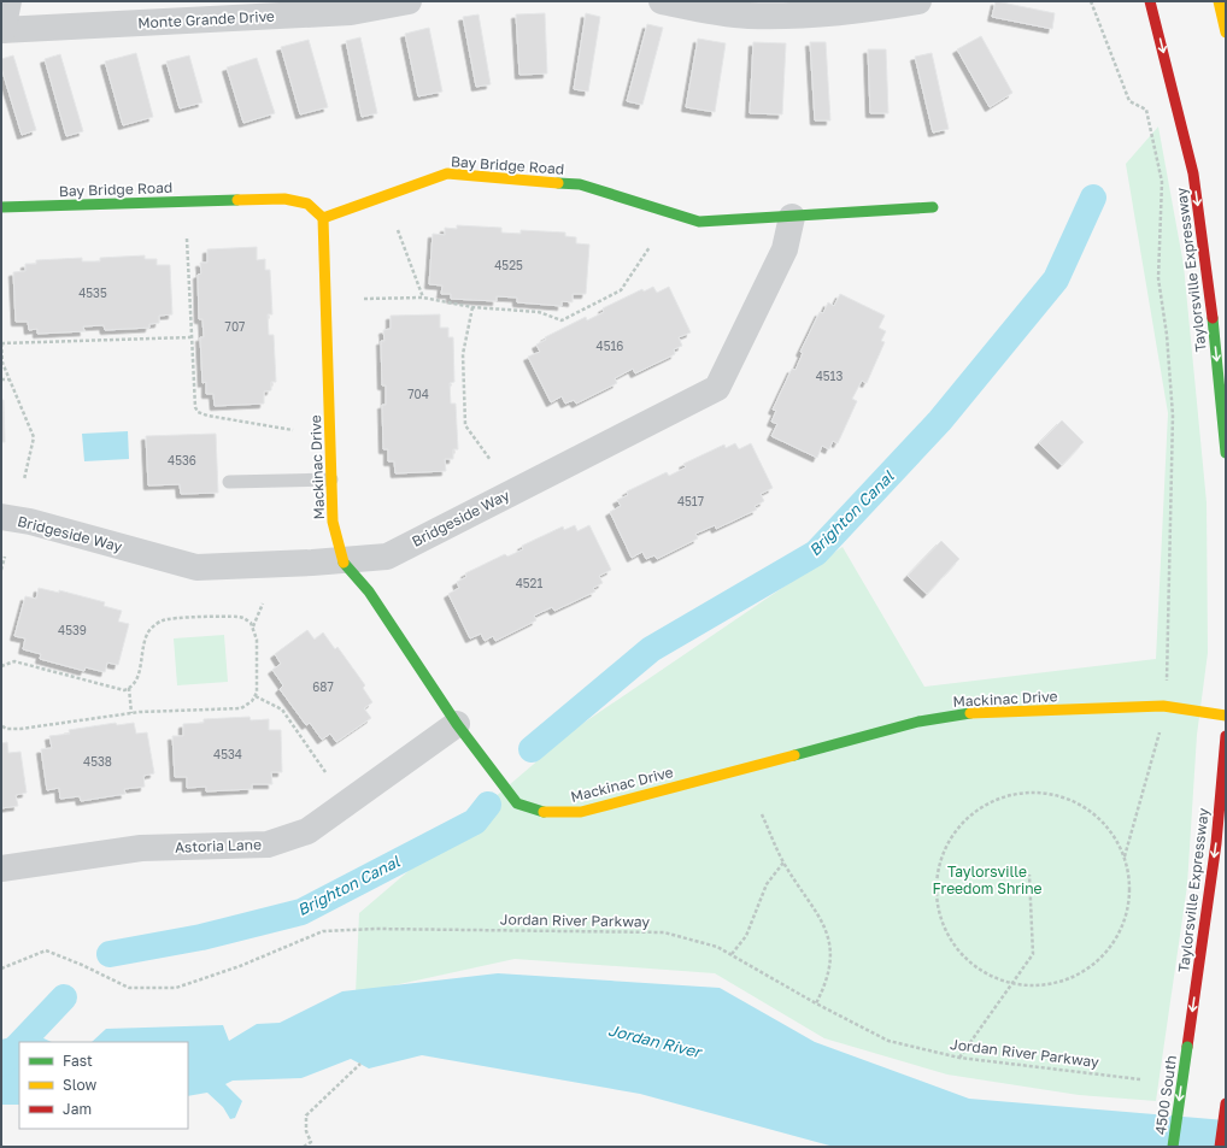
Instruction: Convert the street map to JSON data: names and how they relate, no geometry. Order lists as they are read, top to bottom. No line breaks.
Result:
{"streets":{"street":["Monte Grande Drive","Bay Bridge Road","Taylorsville Expressway","Mackinac Drive","Bridgeside Way","Astoria Lane","4500 South"],"path":["Jordan River Parkway"]},"crossings":[["Bay Bridge Road","Mackinac Drive"],["Bay Bridge Road","Bridgeside Way"],["Taylorsville Expressway","4500 South"],["Mackinac Drive","Bridgeside Way"],["Mackinac Drive","Astoria Lane"]],"one_way":["Taylorsville Expressway"],"water":["Brighton Canal","Jordan River"],"parks":["Taylorsville Freedom Shrine"],"house_numbers":["4525","4535","707","4516","4513","704","4536","4517","4521","4539","687","4534","4538"],"legend":["Fast","Slow","Jam"]}
